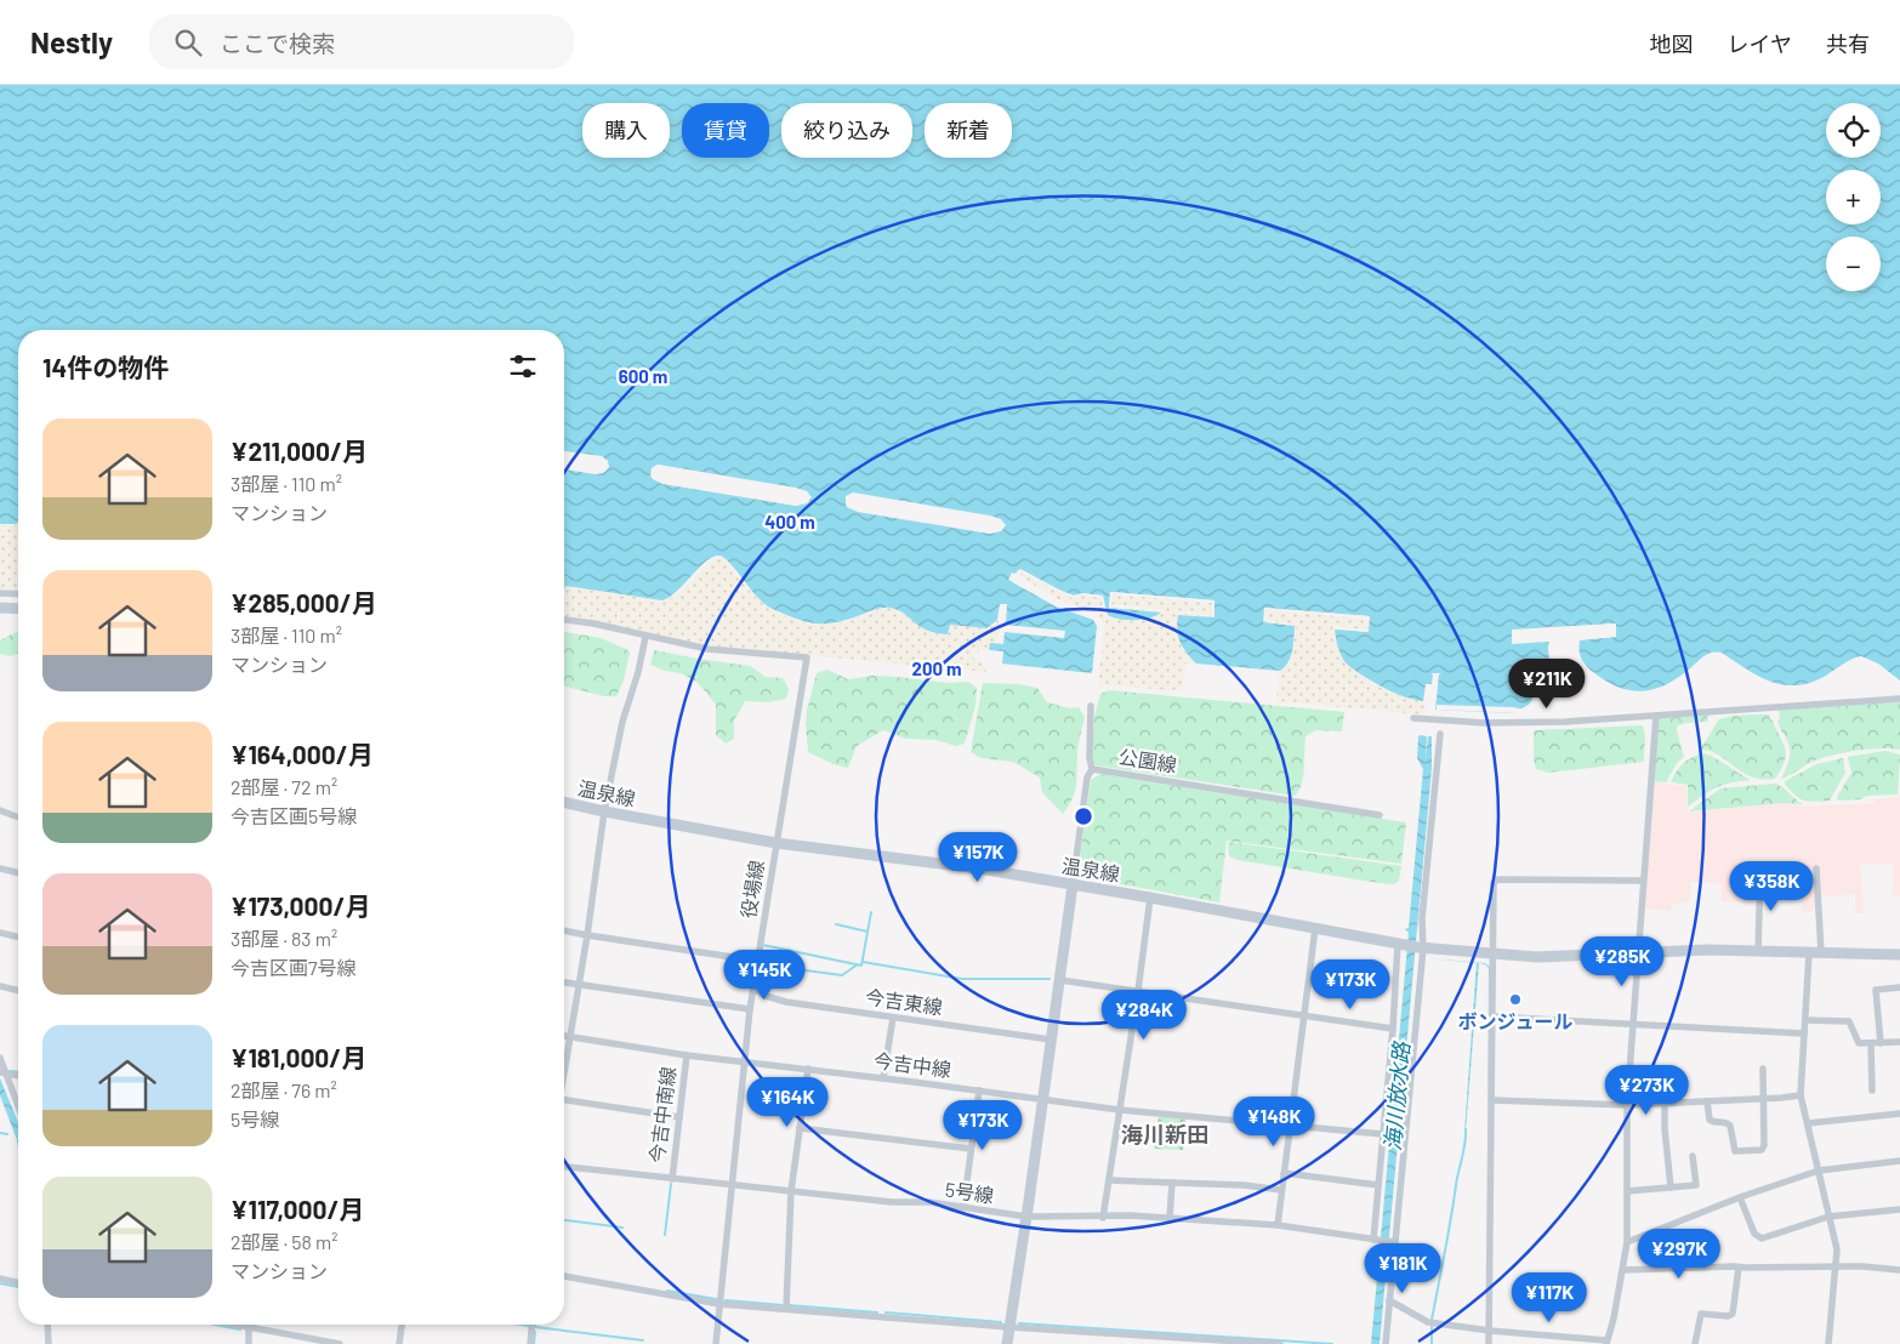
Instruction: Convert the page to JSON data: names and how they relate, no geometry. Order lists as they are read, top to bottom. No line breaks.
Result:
{"streets":{"street":["公園線","温泉線","役場線","今吉東線","今吉中線","今吉中南線","5号線"]},"crossings":[["公園線","温泉線"],["温泉線","役場線"],["役場線","今吉東線"],["役場線","今吉中線"],["役場線","5号線"],["今吉中線","今吉中南線"],["今吉中南線","5号線"]],"districts":["海川新田"],"water":["海川放水路"],"places":["ボンジュール"],"page":{"header":"Nestly","search":"ここで検索","nav":["地図","レイヤ","共有"],"map_buttons":["+","−"],"chip":["購入","賃貸","絞り込み","新着"],"heading":"14件の物件","list":[{"name":"¥211,000/月","note":"3部屋 · 110 m² · マンション"},{"name":"¥285,000/月","note":"3部屋 · 110 m² · マンション"},{"name":"¥164,000/月","note":"2部屋 · 72 m² · 今吉区画5号線"},{"name":"¥173,000/月","note":"3部屋 · 83 m² · 今吉区画7号線"},{"name":"¥181,000/月","note":"2部屋 · 76 m² · 5号線"},{"name":"¥117,000/月","note":"2部屋 · 58 m² · マンション"}],"price":["¥211K","¥157K","¥358K","¥285K","¥145K","¥173K","¥284K","¥273K","¥164K","¥148K","¥173K","¥297K","¥181K","¥117K"]},"rings":["600 m","400 m","200 m"]}
